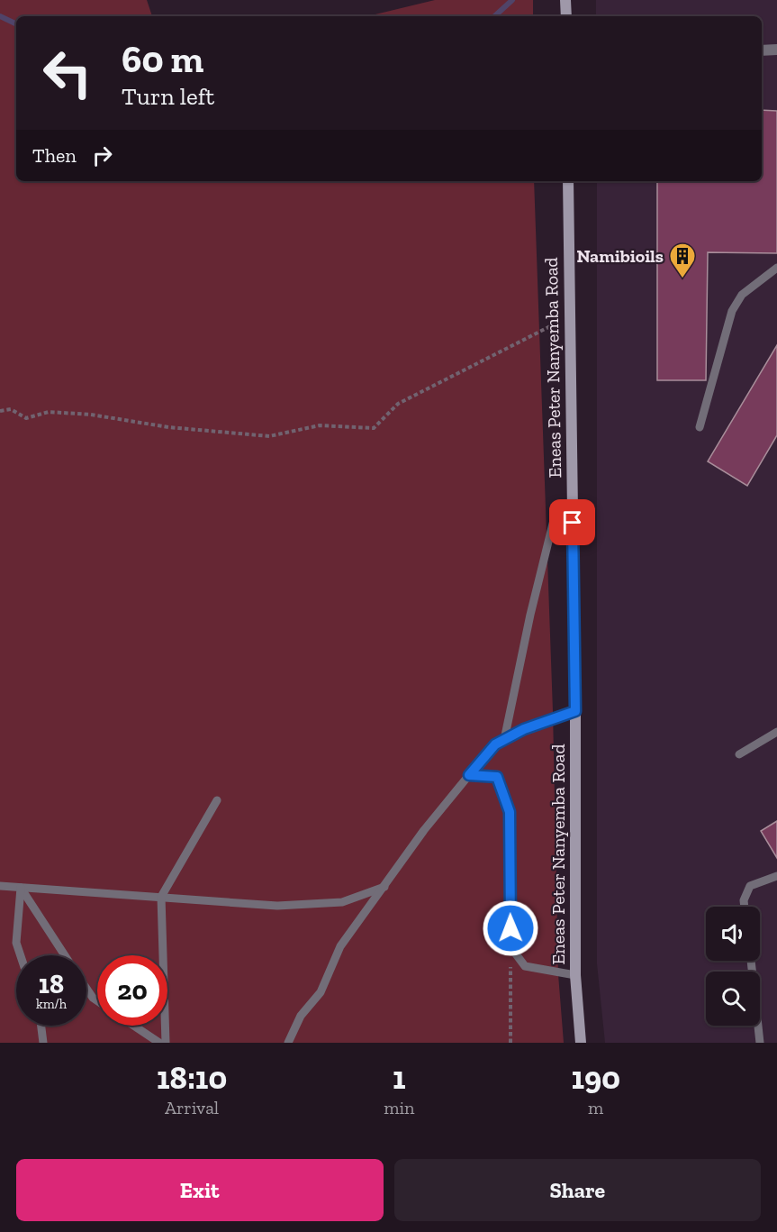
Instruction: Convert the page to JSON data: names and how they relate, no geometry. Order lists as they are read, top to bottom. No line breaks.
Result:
{"streets":{"main road":["Eneas Peter Nanyemba Road"]},"places":{"building":["Namibioils"]},"page":{"turn":["60 m","Turn left"],"then":"Then","speed":"18 km/h","limit":"20","eta":["18:10","Arrival","1","min","190","m"],"buttons":["Exit","Share"]}}
